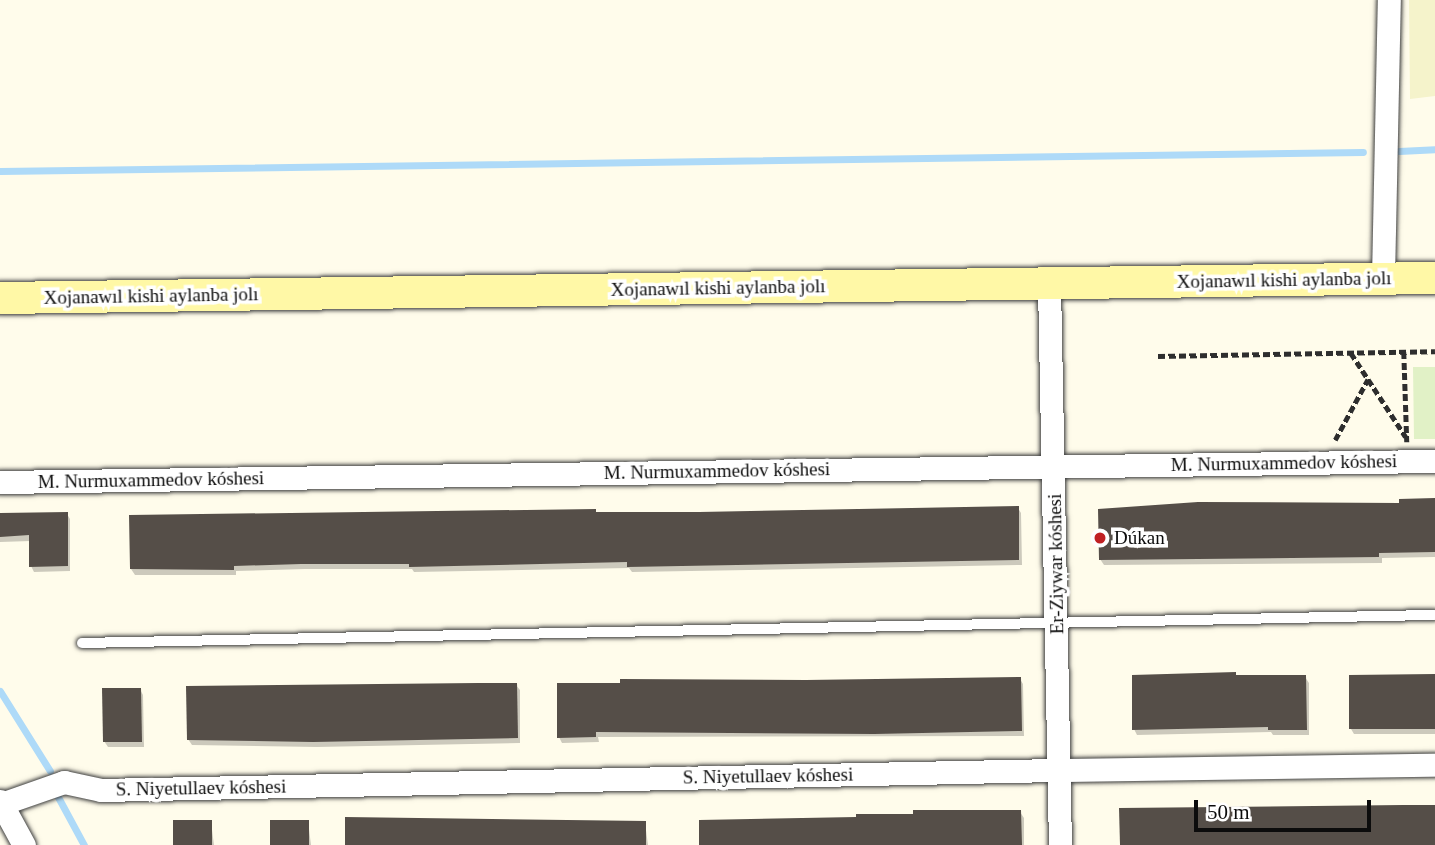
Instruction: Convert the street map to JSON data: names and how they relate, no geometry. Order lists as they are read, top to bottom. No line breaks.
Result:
{"streets":{"main road":["Xojanawıl kishi aylanba jolı"],"street":["M. Nurmuxammedov kóshesi","Er-Ziywar kóshesi","S. Niyetullaev kóshesi"]},"crossings":[["Xojanawıl kishi aylanba jolı","Er-Ziywar kóshesi"],["M. Nurmuxammedov kóshesi","Er-Ziywar kóshesi"],["Er-Ziywar kóshesi","S. Niyetullaev kóshesi"]],"places":["Dúkan"],"scale_bar":"50 m"}
